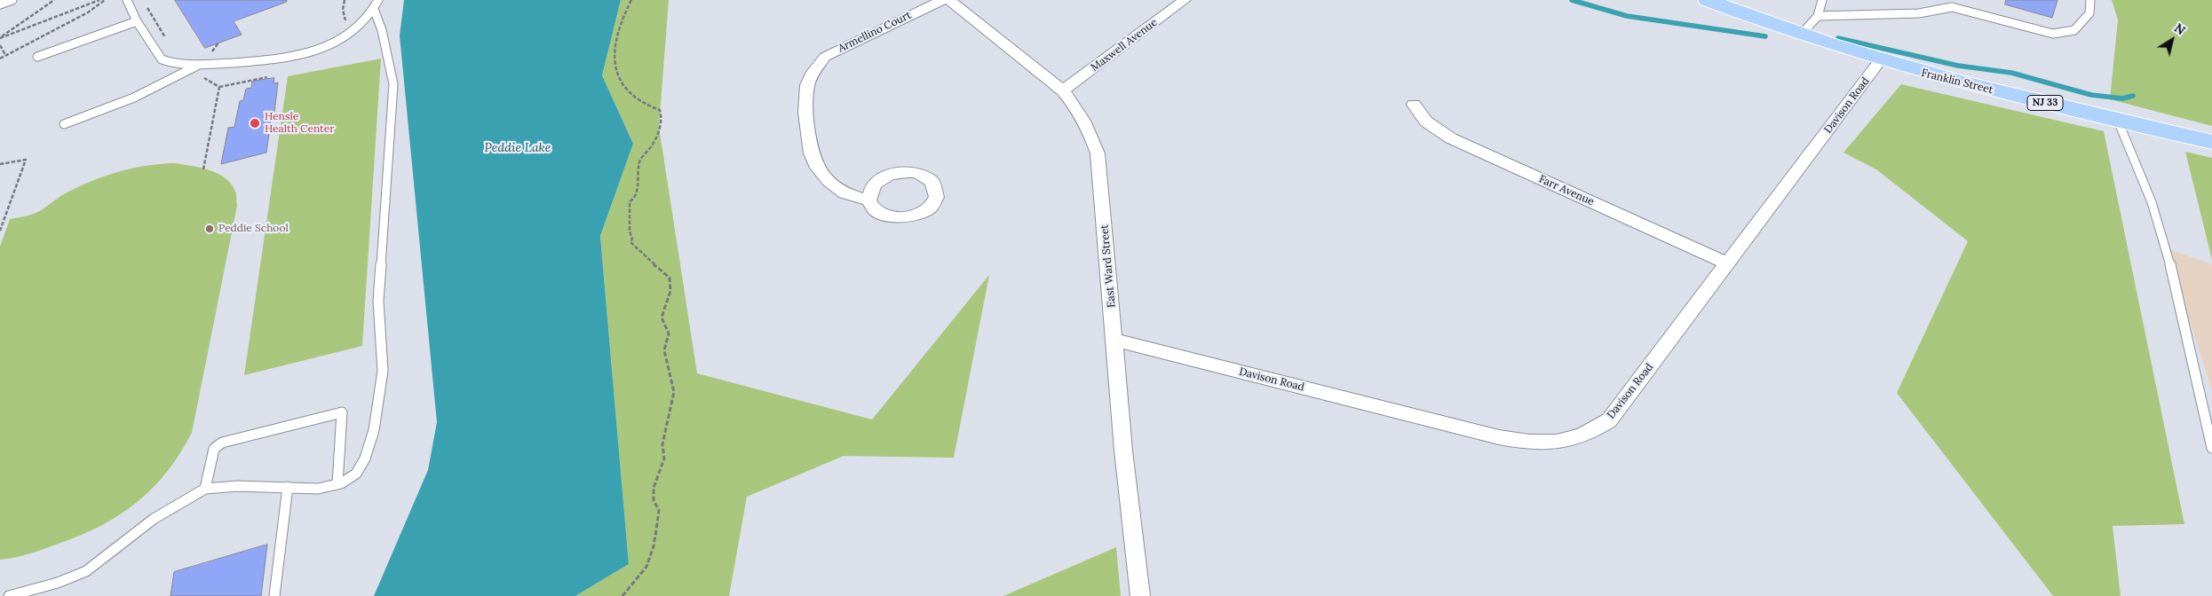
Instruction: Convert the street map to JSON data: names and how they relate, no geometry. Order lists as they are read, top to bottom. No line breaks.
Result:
{"streets":{"main road":["Franklin Street","NJ 33"],"street":["Armellino Court","Maxwell Avenue","Davison Road","Farr Avenue","East Ward Street"]},"crossings":[["Maxwell Avenue","East Ward Street"],["Franklin Street","Davison Road"],["Davison Road","Farr Avenue"],["Davison Road","East Ward Street"]],"water":["Peddie Lake"],"places":["Hensle Health Center","Peddie School"],"north":"top right"}
